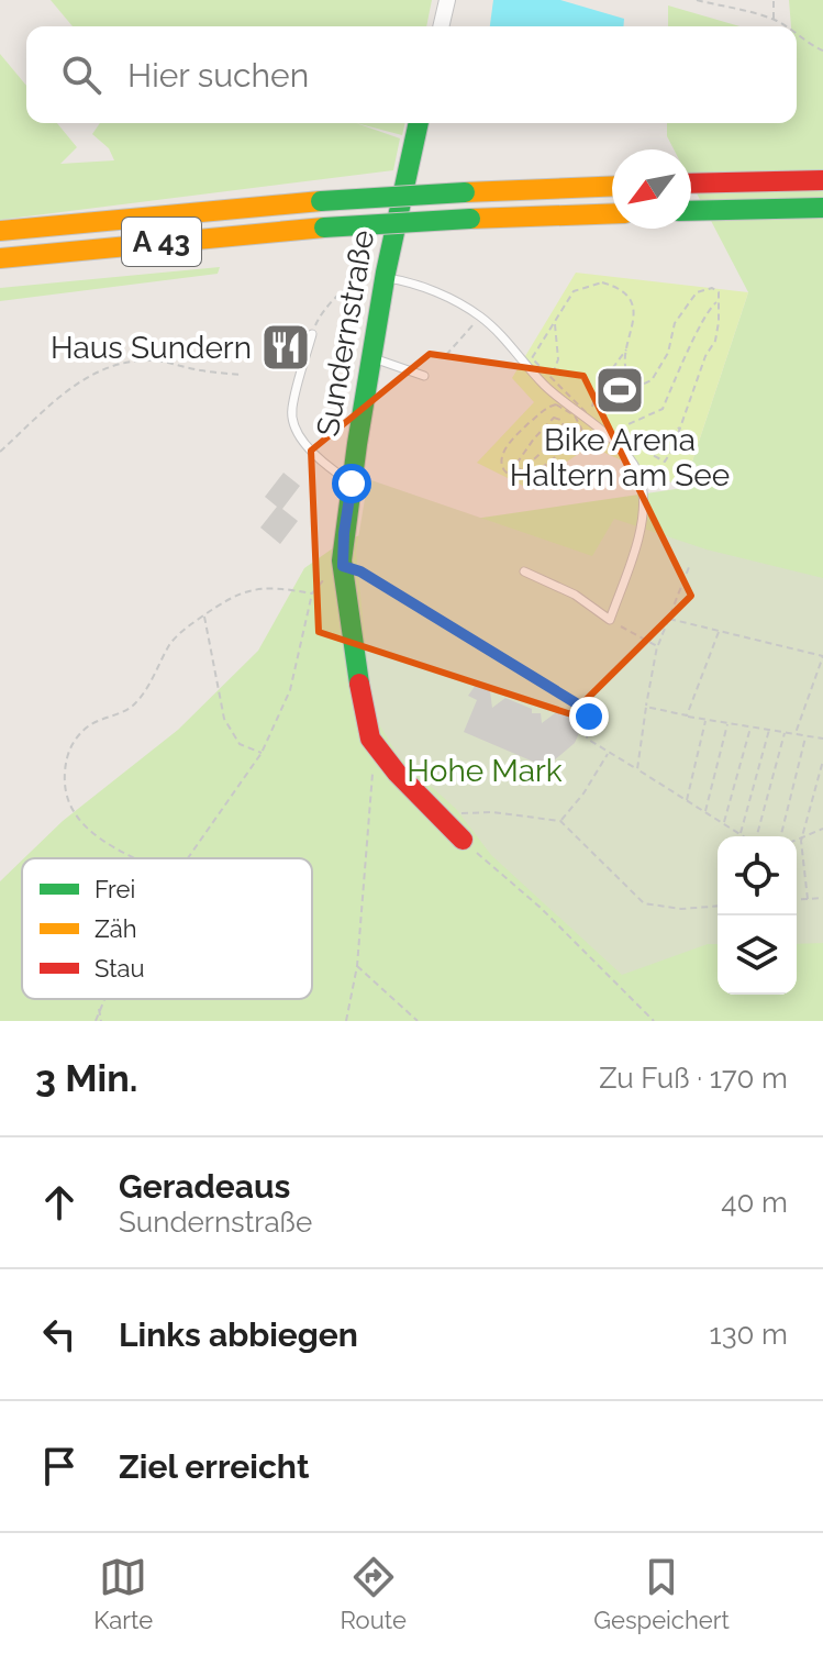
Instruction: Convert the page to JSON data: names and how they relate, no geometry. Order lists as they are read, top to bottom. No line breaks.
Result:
{"streets":{"main road":["A 43","Sundernstraße"]},"parks":["Hohe Mark"],"places":{"restaurant":["Haus Sundern"],"sports":["Bike Arena Haltern am See"]},"legend":["Frei","Zäh","Stau"],"north":"bottom left","page":{"search":"Hier suchen","heading":["3 Min.","Zu Fuß · 170 m"],"list":[["Geradeaus","Sundernstraße","40 m"],["Links abbiegen","130 m"],"Ziel erreicht"],"nav":["Karte","Route","Gespeichert"]}}
